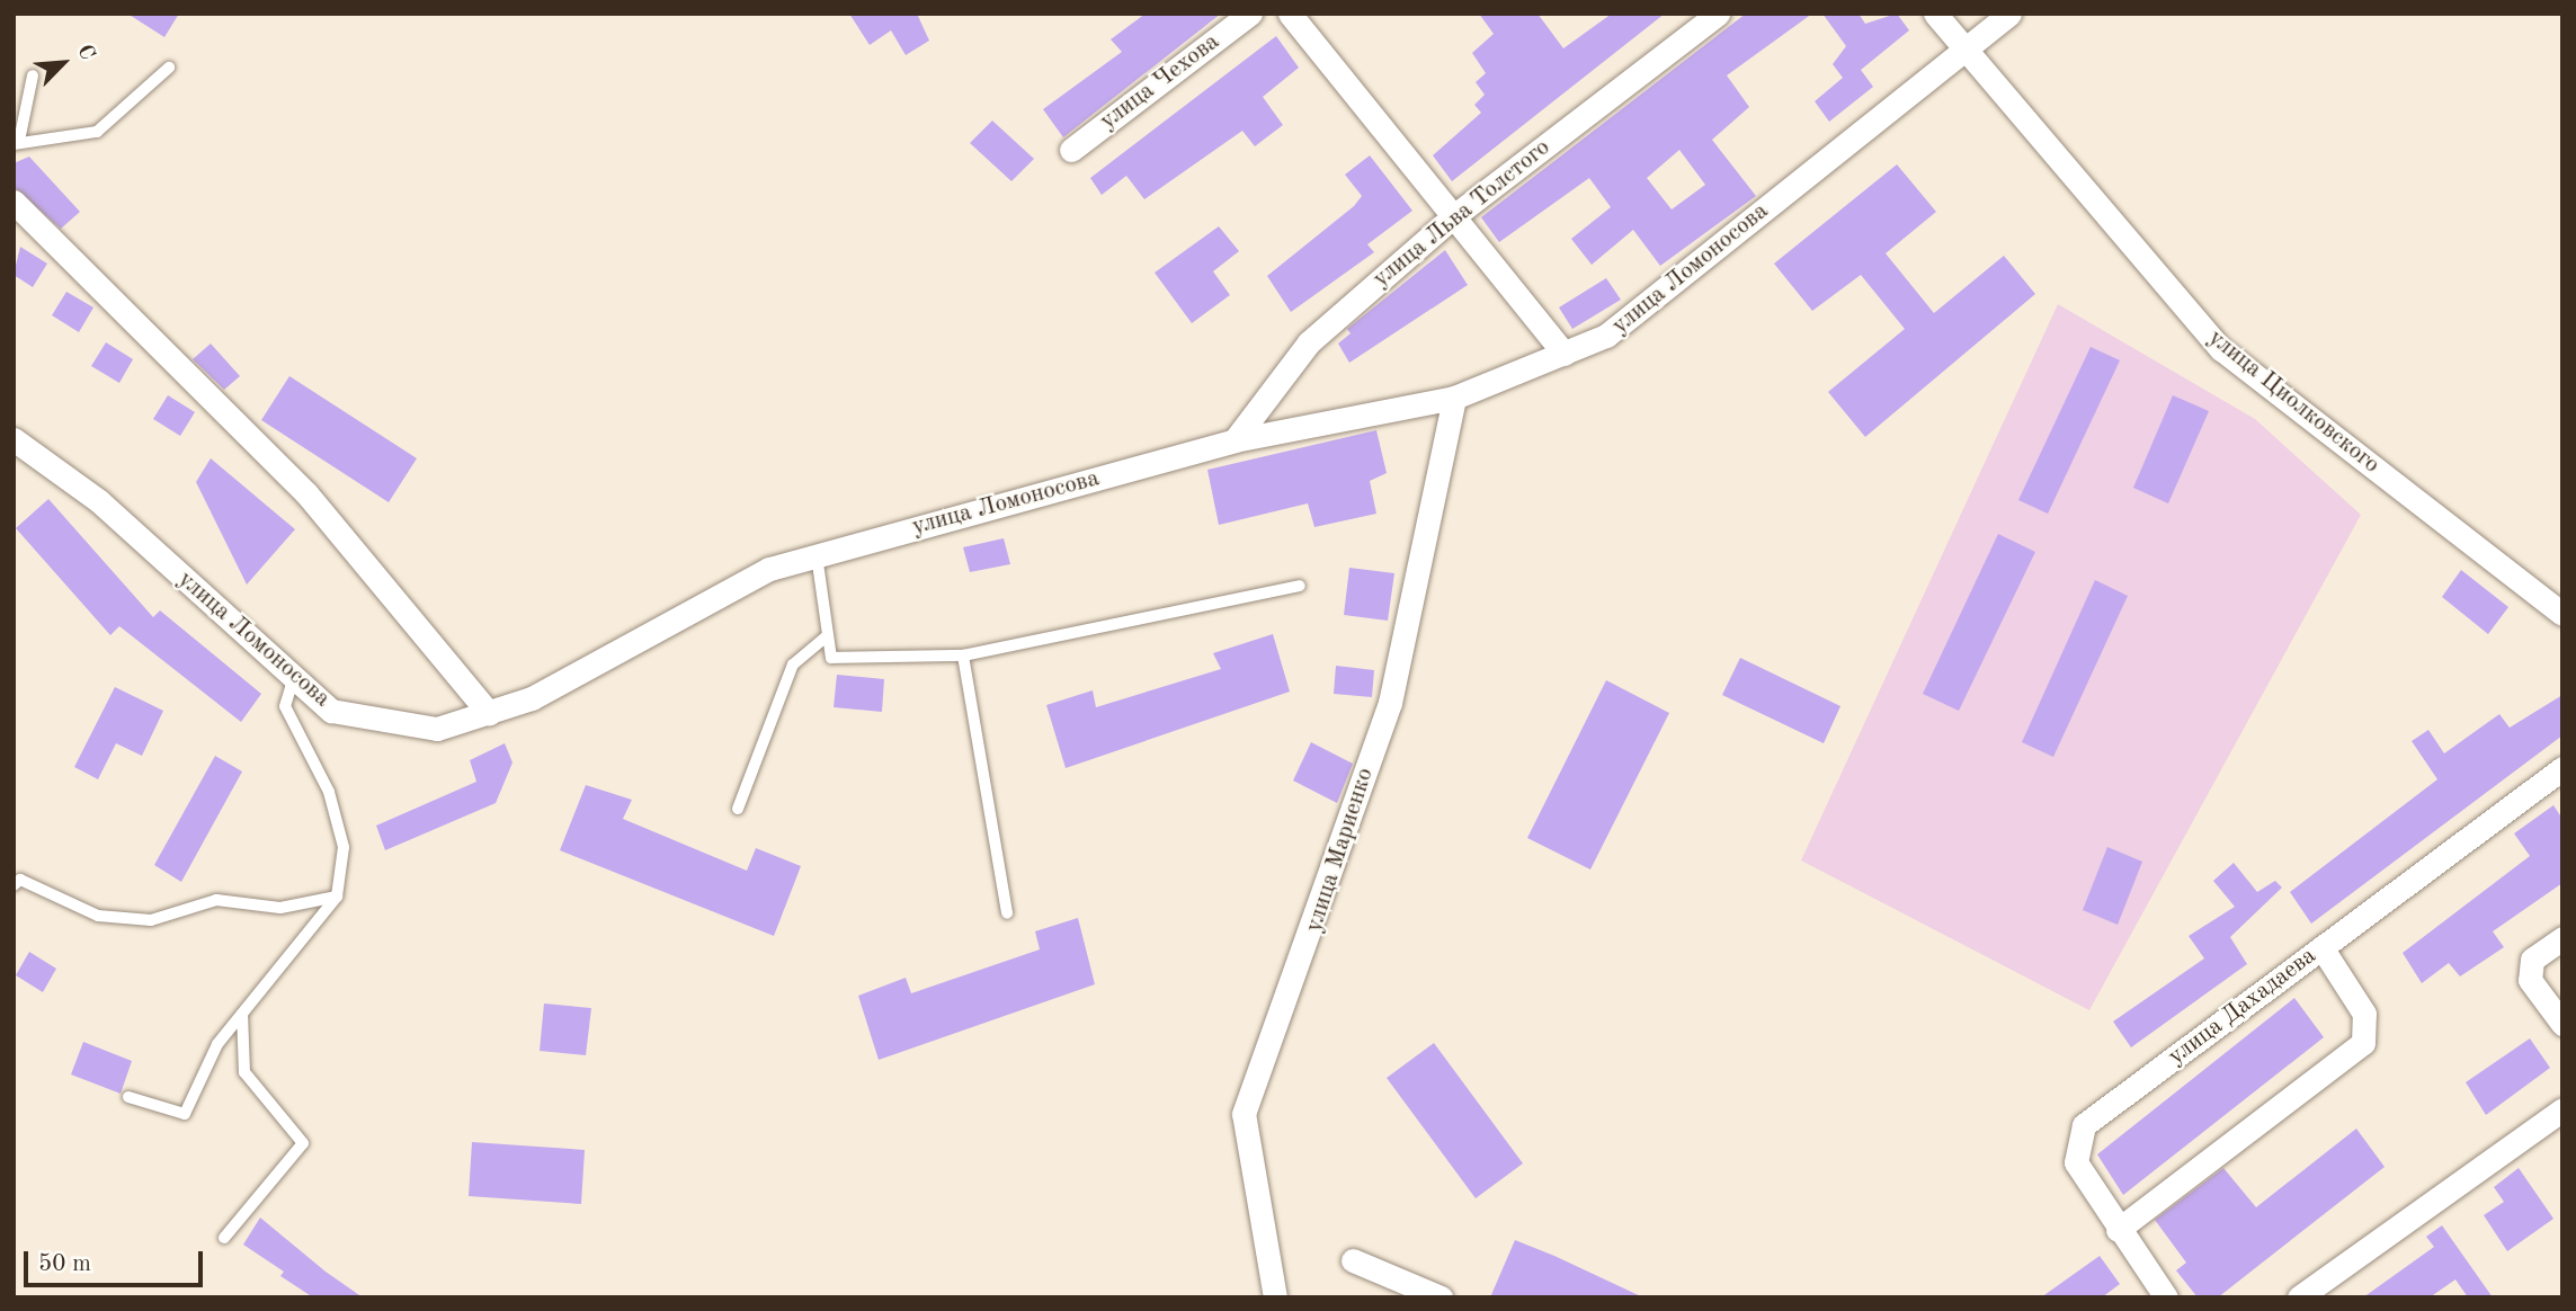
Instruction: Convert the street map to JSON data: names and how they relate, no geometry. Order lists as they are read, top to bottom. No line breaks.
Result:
{"streets":{"street":["улица Чехова","улица Льва Толстого","улица Ломоносова","улица Циолковского","улица Мариенко","улица Дахадаева"]},"crossings":[["улица Льва Толстого","улица Ломоносова"],["улица Ломоносова","улица Циолковского"],["улица Ломоносова","улица Мариенко"]],"scale_bar":"50 m","north":"top right"}
